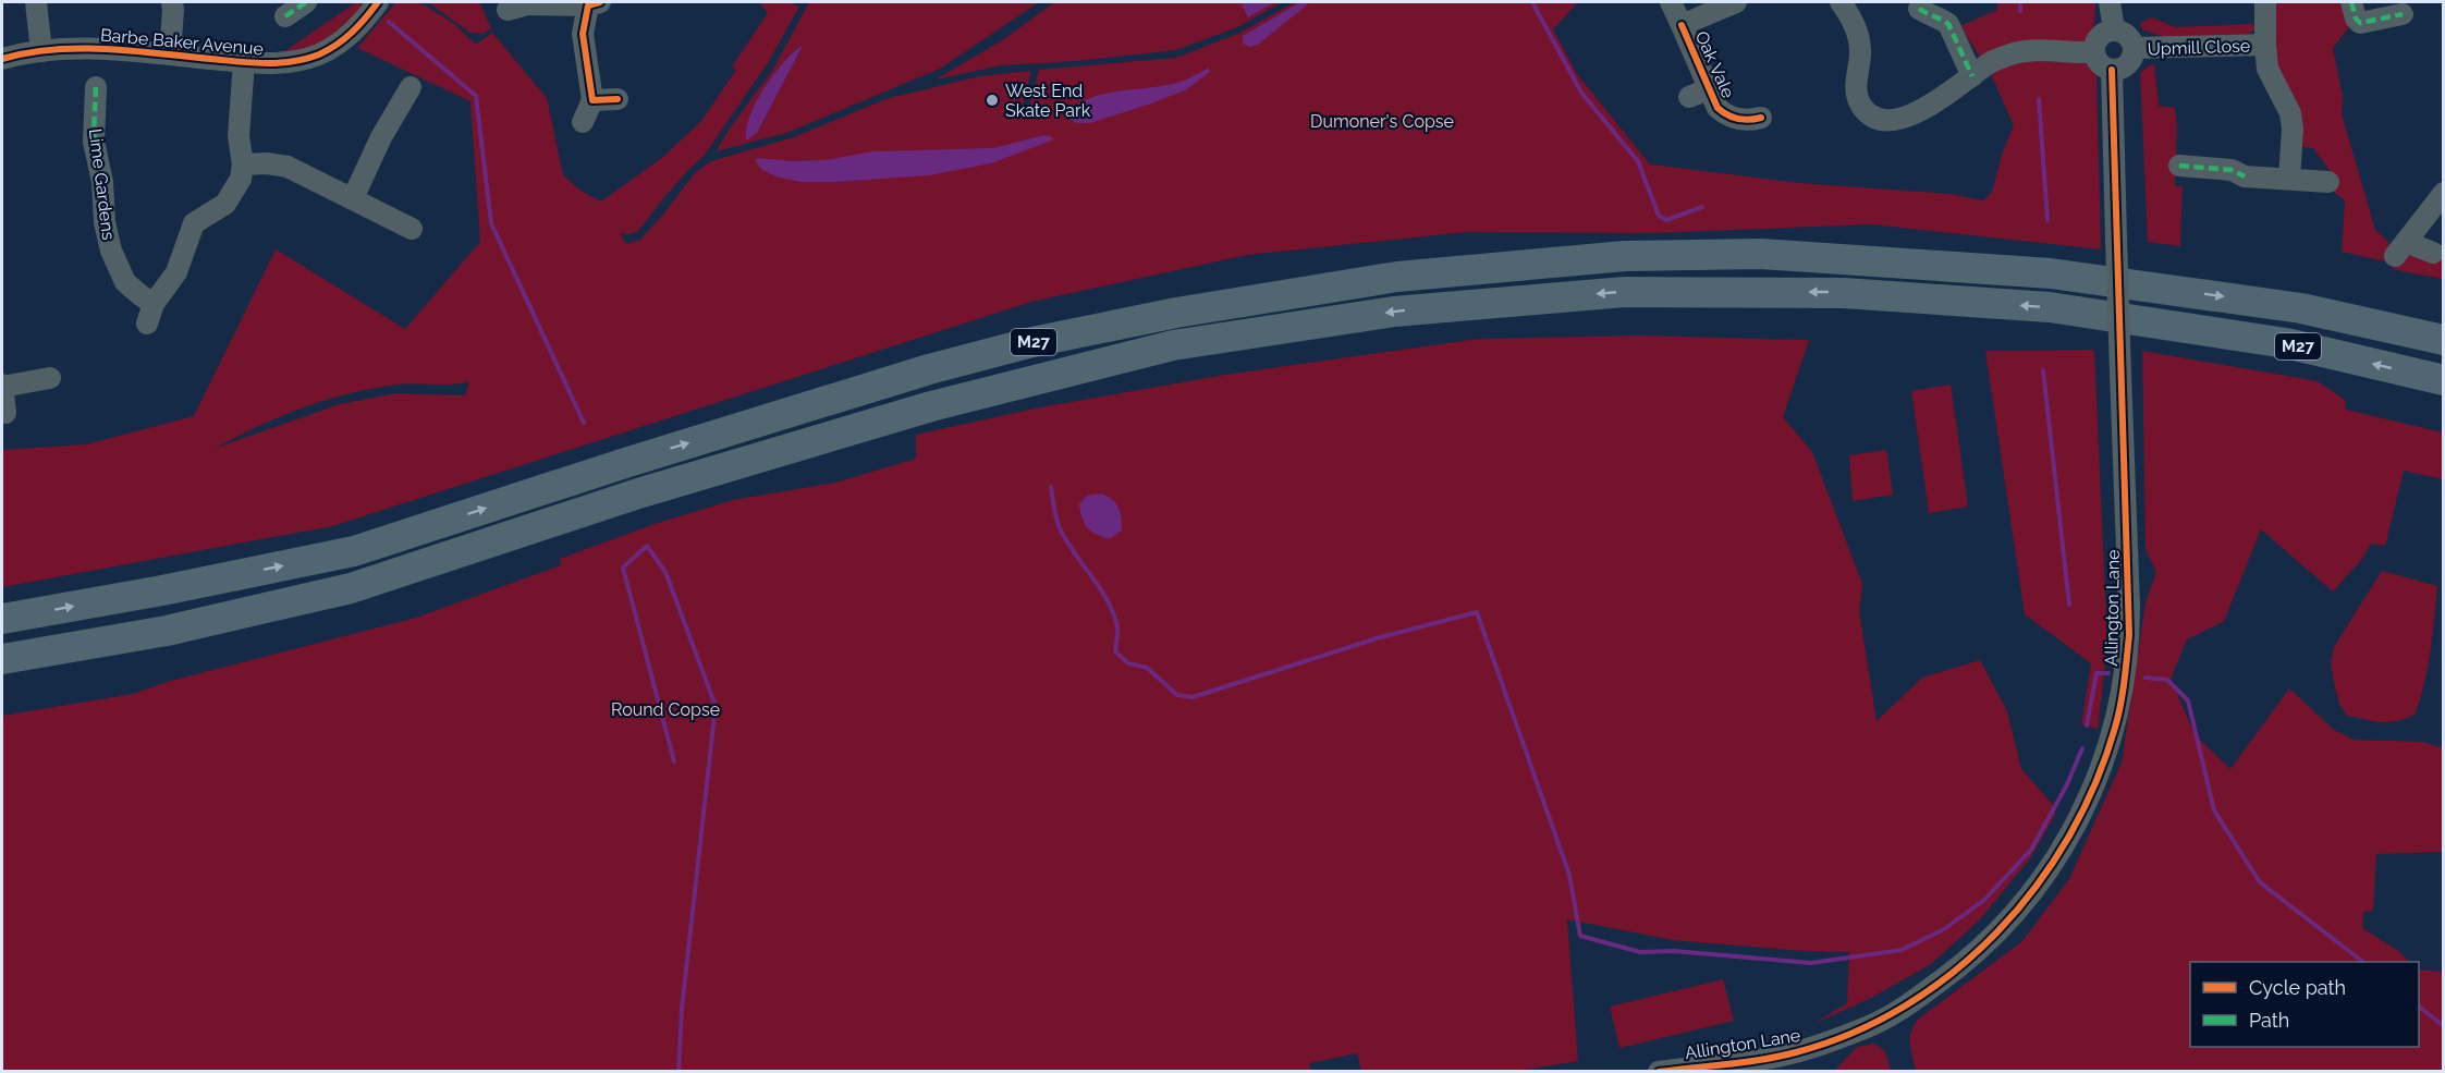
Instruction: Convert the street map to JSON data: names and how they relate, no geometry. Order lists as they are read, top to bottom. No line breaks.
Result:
{"streets":{"highway":["M27"],"street":["Barbe Baker Avenue","Upmill Close","Oak Vale","Lime Gardens","Allington Lane"]},"crossings":[["Barbe Baker Avenue","Lime Gardens"],["Upmill Close","Allington Lane"]],"parks":["Dumoner's Copse","Round Copse"],"places":["West End Skate Park"],"legend":["Cycle path","Path"]}
